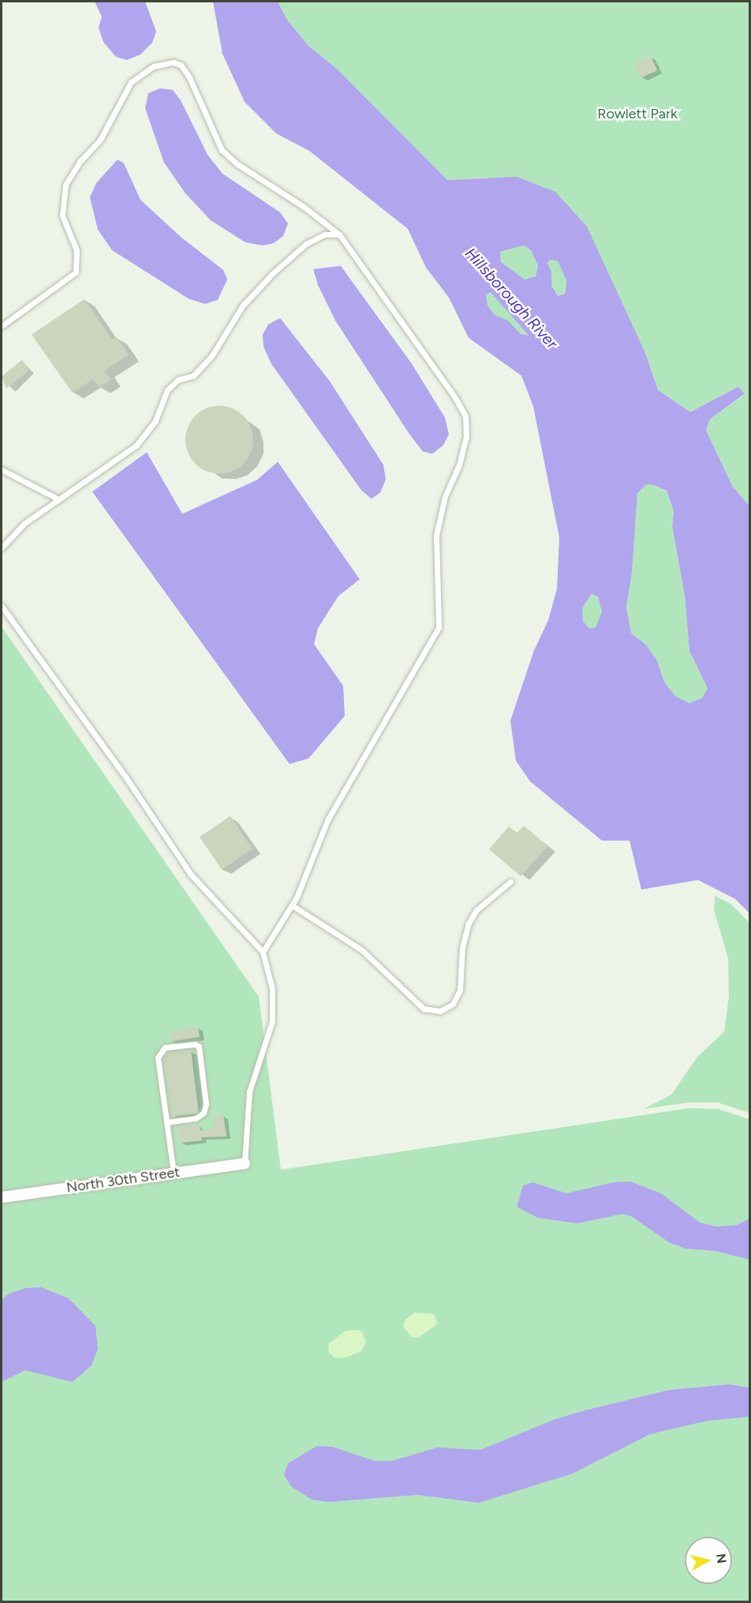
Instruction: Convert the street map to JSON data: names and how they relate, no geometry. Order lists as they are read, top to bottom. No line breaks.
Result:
{"streets":{"street":["North 30th Street"]},"water":["Hillsborough River"],"parks":["Rowlett Park"],"north":"right"}
